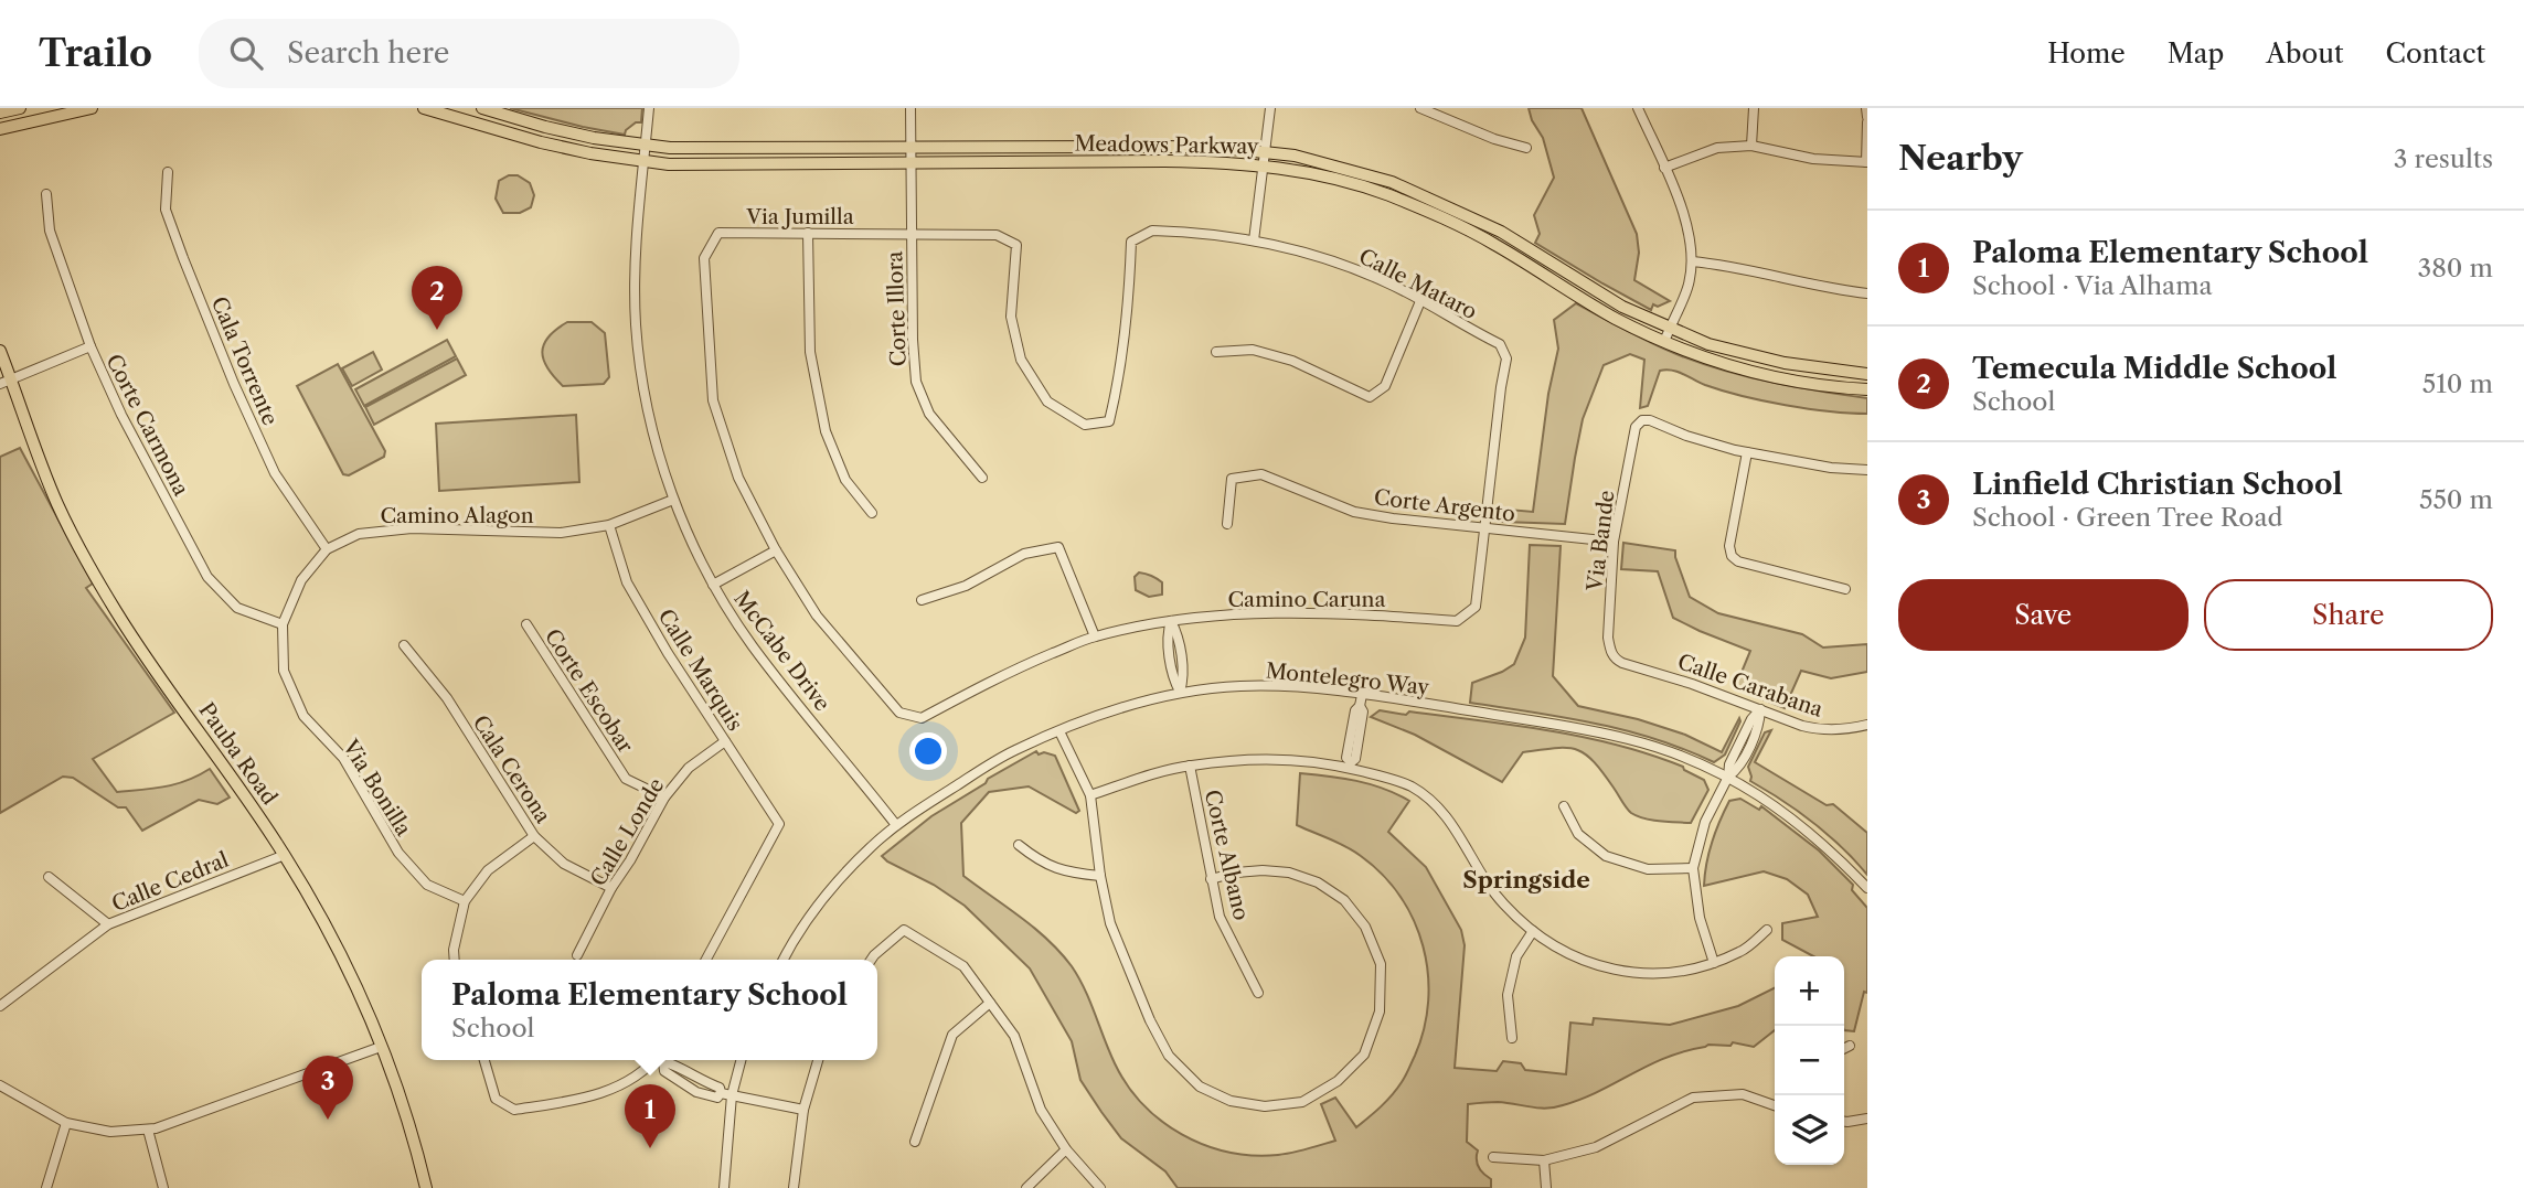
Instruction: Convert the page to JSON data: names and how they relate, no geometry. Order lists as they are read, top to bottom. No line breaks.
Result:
{"streets":{"main road":["Meadows Parkway","Pauba Road"],"street":["Via Jumilla","Calle Mataro","Corte Illora","Cala Torrente","Corte Carmona","Corte Argento","Camino Alagon","Via Bande","Camino Caruna","McCabe Drive","Calle Marquis","Montelegro Way","Calle Carabana","Corte Escobar","Cala Cerona","Via Bonilla","Calle Londe","Corte Albano","Calle Cedral"]},"crossings":[["Meadows Parkway","Corte Illora"],["Meadows Parkway","McCabe Drive"],["Via Jumilla","Calle Mataro"],["Via Jumilla","Corte Illora"],["Via Jumilla","Camino Caruna"],["Calle Mataro","Corte Argento"],["Calle Mataro","Camino Caruna"],["Cala Torrente","Camino Alagon"],["Corte Carmona","Camino Alagon"],["Corte Carmona","Via Bonilla"],["Corte Argento","Via Bande"],["Corte Argento","Camino Caruna"],["Camino Alagon","McCabe Drive"],["Camino Alagon","Calle Marquis"],["Camino Alagon","Via Bonilla"],["Via Bande","Calle Carabana"],["McCabe Drive","Montelegro Way"],["Calle Marquis","Calle Londe"],["Corte Escobar","Calle Londe"],["Pauba Road","Calle Cedral"],["Cala Cerona","Calle Londe"]],"districts":["Springside"],"page":{"header":"Trailo","search":"Search here","nav":["Home","Map","About","Contact"],"heading":["Nearby","3 results"],"list":[{"mark":"1","name":"Paloma Elementary School","note":"School · Via Alhama","value":"380 m"},{"mark":"2","name":"Temecula Middle School","note":"School","value":"510 m"},{"mark":"3","name":"Linfield Christian School","note":"School · Green Tree Road","value":"550 m"}],"pins":["2","3","1"],"buttons":["Save","Share"],"map_buttons":["+","−"],"popup":["Paloma Elementary School","School"]}}
